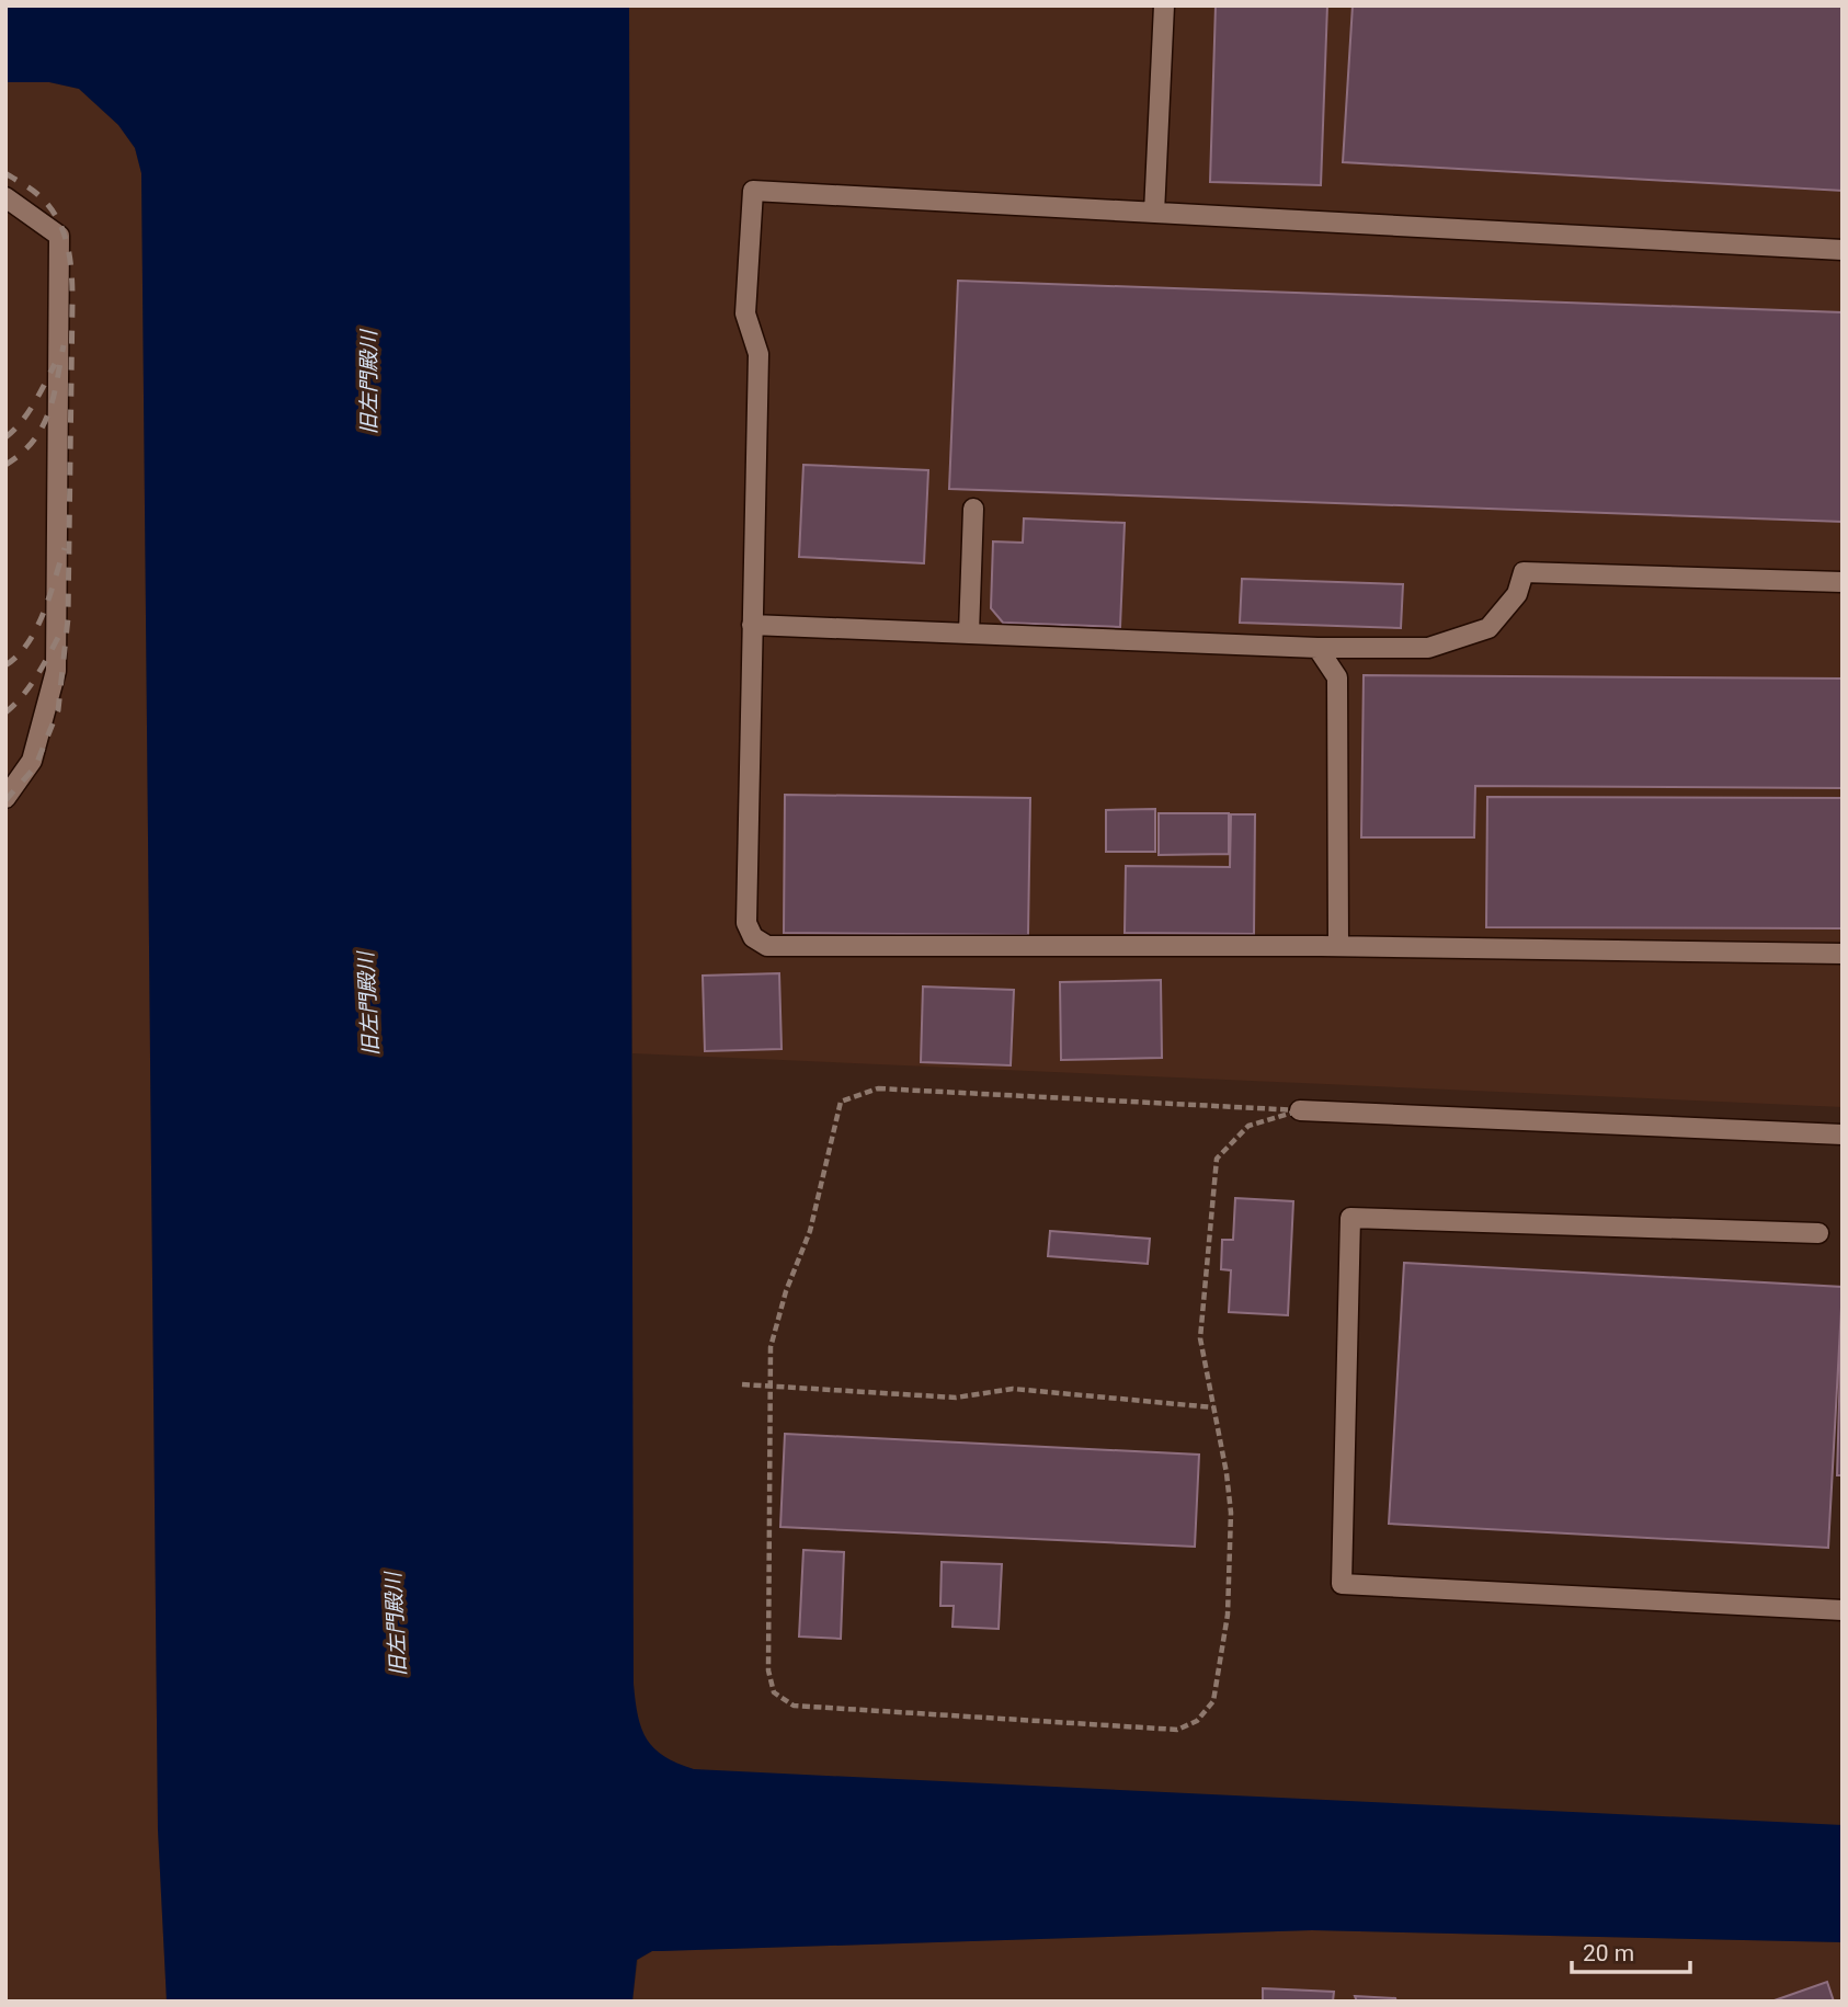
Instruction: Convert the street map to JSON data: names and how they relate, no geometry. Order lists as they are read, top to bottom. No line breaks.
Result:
{"water":["旧左門殿川"],"scale_bar":"20 m"}
